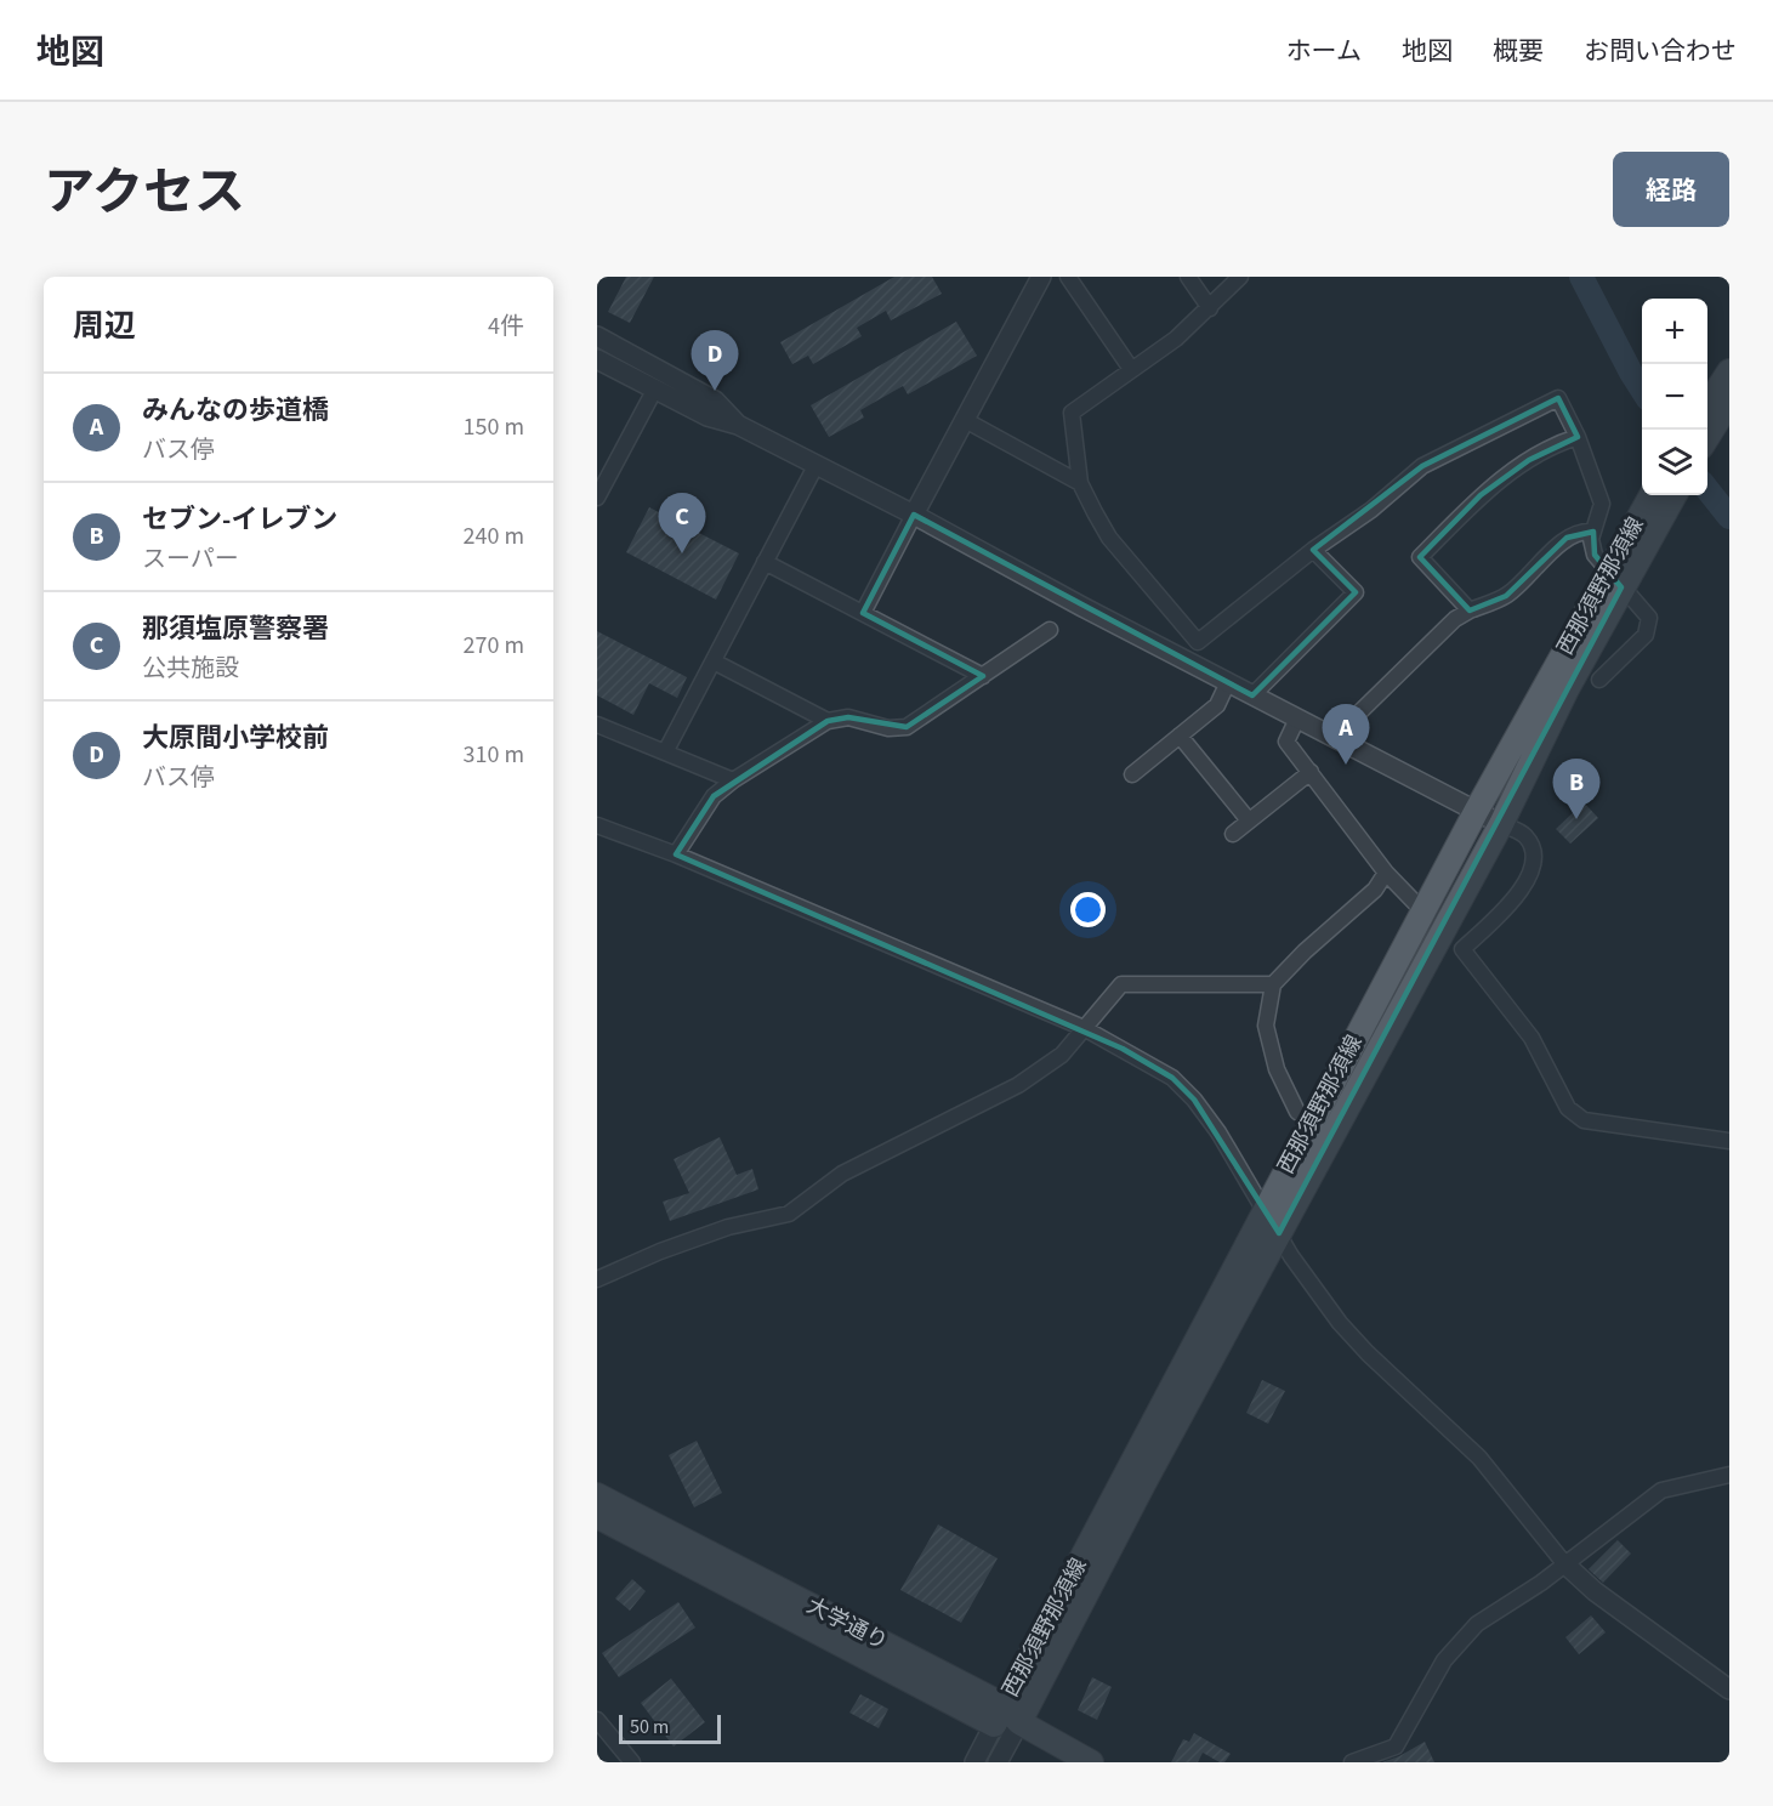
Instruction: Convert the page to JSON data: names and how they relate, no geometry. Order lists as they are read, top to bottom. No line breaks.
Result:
{"streets":{"main road":["西那須野那須線","大学通り"]},"crossings":[["西那須野那須線","大学通り"]],"scale_bar":"50 m","page":{"header":"地図","nav":["ホーム","地図","概要","お問い合わせ"],"title":"アクセス","buttons":"経路","heading":["周辺","4件"],"map_buttons":["+","−"],"pins":["D","C","A","B"],"list":[{"mark":"A","name":"みんなの歩道橋","note":"バス停","value":"150 m"},{"mark":"B","name":"セブン-イレブン","note":"スーパー","value":"240 m"},{"mark":"C","name":"那須塩原警察署","note":"公共施設","value":"270 m"},{"mark":"D","name":"大原間小学校前","note":"バス停","value":"310 m"}],"scale":"50 m"}}
